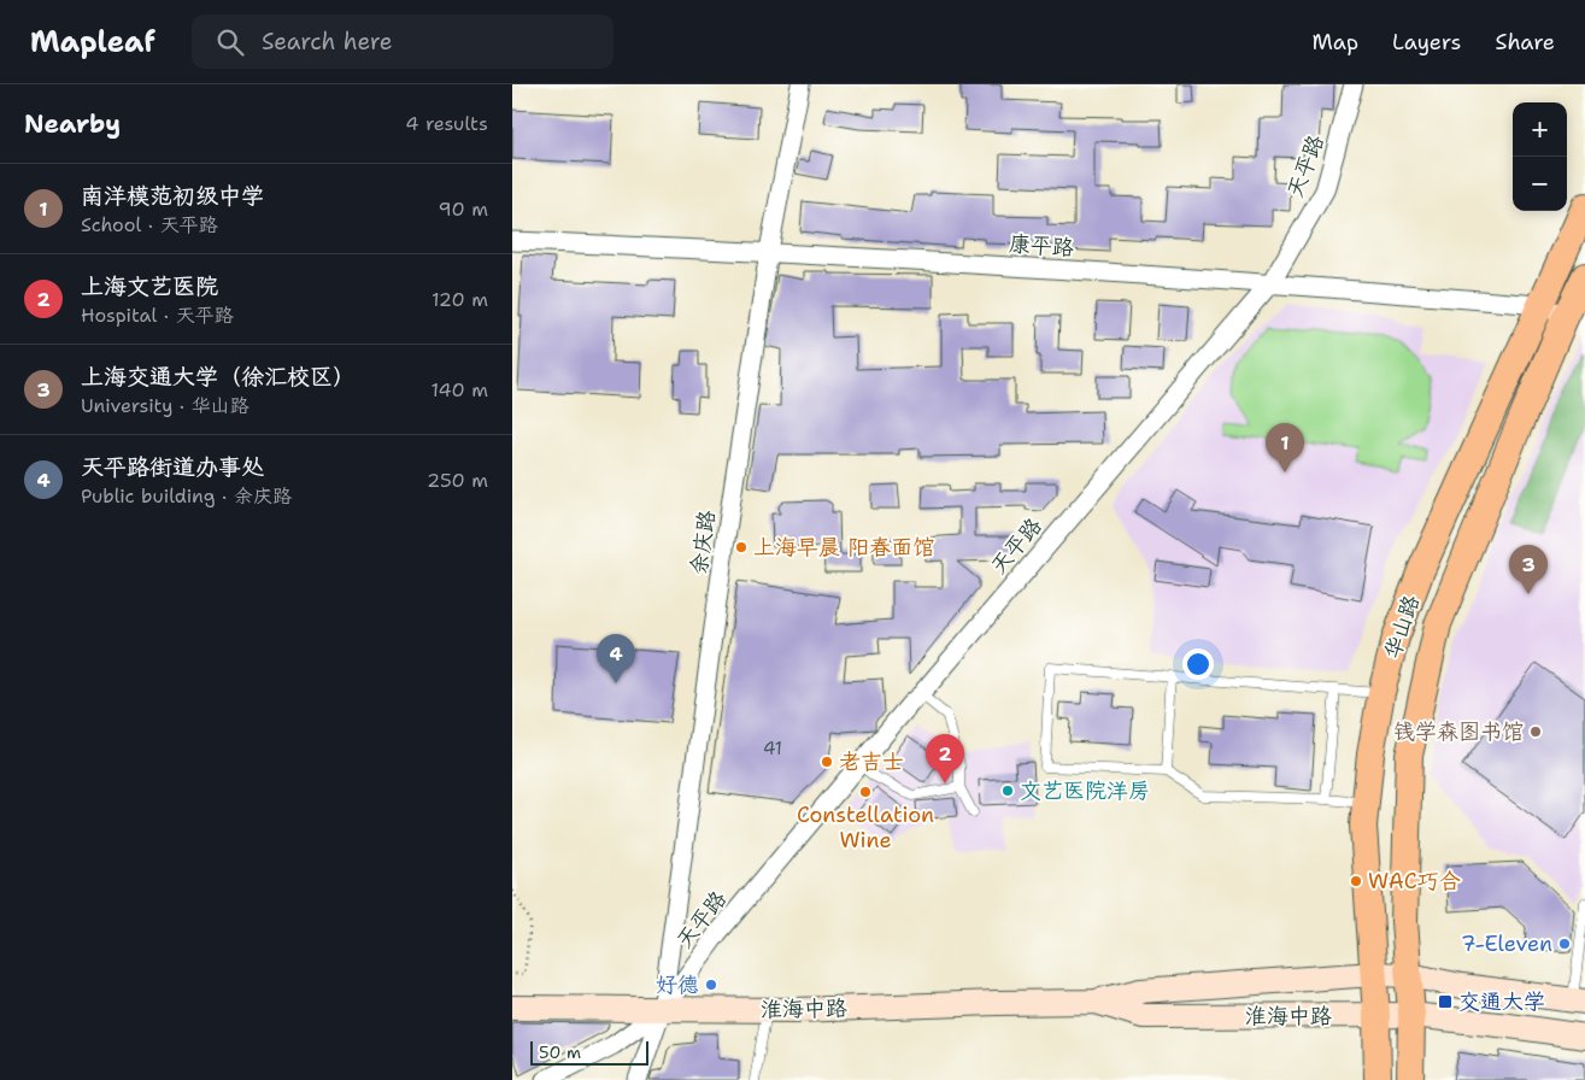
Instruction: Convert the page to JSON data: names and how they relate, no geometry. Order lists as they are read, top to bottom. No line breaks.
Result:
{"streets":{"main road":["华山路","淮海中路"],"street":["天平路","康平路","余庆路"]},"crossings":[["天平路","康平路"],["天平路","余庆路"],["天平路","淮海中路"],["康平路","余庆路"],["康平路","华山路"],["余庆路","淮海中路"],["华山路","淮海中路"]],"places":{"other":["上海早晨 阳春面馆","钱学森图书馆","老吉士","文艺医院洋房","Constellation Wine","WAC巧合","7-Eleven","好德"],"transit":["交通大学"]},"house_numbers":["41"],"scale_bar":"50 m","page":{"header":"Mapleaf","search":"Search here","nav":["Map","Layers","Share"],"heading":["Nearby","4 results"],"map_buttons":["+","−"],"list":[{"mark":"1","name":"南洋模范初级中学","note":"School · 天平路","value":"90 m"},{"mark":"2","name":"上海文艺医院","note":"Hospital · 天平路","value":"120 m"},{"mark":"3","name":"上海交通大学（徐汇校区）","note":"University · 华山路","value":"140 m"},{"mark":"4","name":"天平路街道办事处","note":"Public building · 余庆路","value":"250 m"}],"pins":["1","3","4","2"],"scale":"50 m"}}
